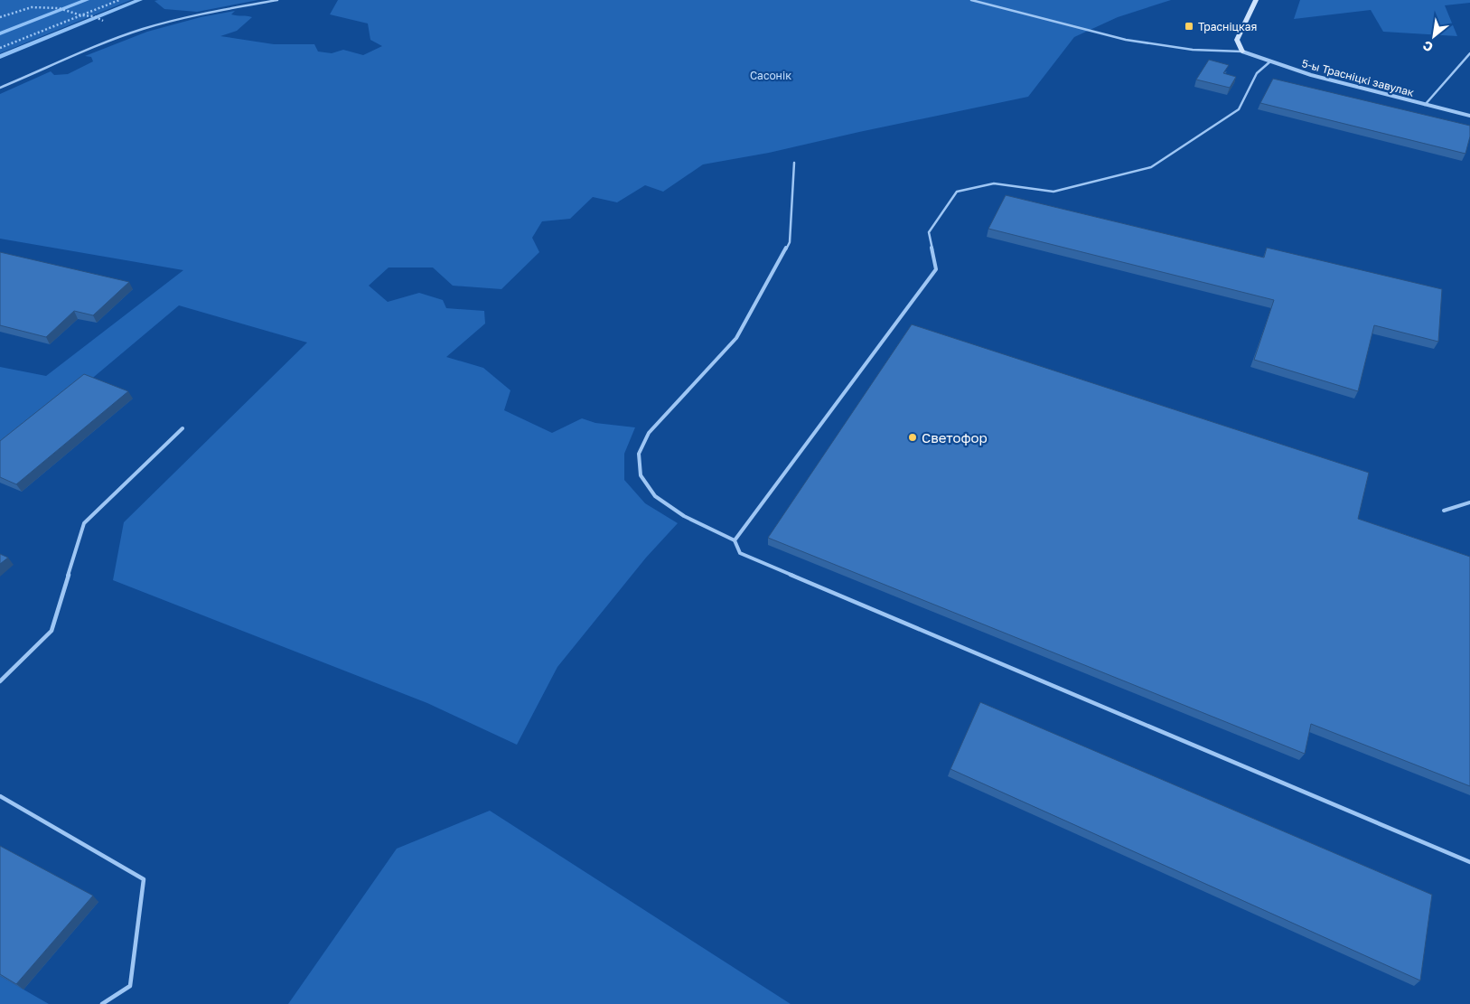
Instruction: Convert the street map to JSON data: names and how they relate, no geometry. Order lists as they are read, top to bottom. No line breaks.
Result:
{"streets":{"street":["5-ы Трасніцкі завулак"]},"parks":["Сасонік"],"places":{"transit":["Трасніцкая"],"other":["Светофор"]},"north":"bottom left"}
